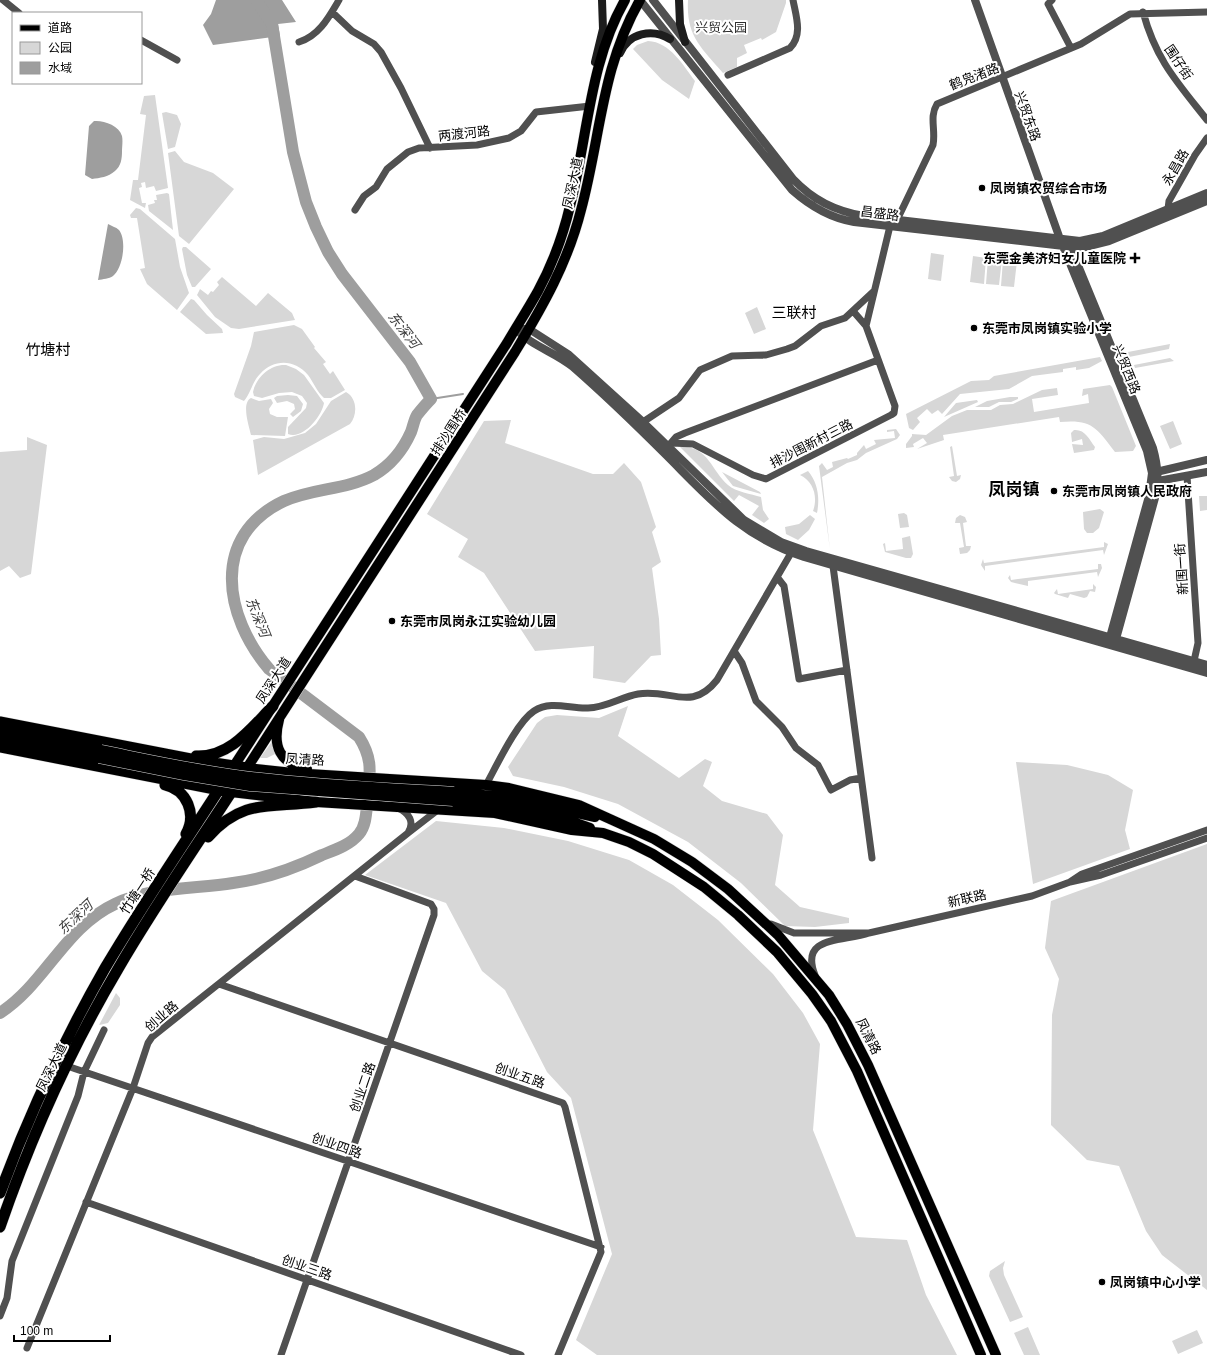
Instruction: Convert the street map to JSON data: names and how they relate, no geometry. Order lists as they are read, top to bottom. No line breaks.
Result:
{"streets":{"highway":["凤深大道","凤清路","竹塘一桥"],"main road":["排沙围桥"],"street":["围仔街","鹤凫渚路","兴贸东路","两渡河路","永昌路","昌盛路","兴贸西路","排沙围新村三路","新围一街","新联路","创业路","创业五路","创业二路","创业四路","创业三路"]},"crossings":[["围仔街","鹤凫渚路"],["鹤凫渚路","兴贸东路"],["鹤凫渚路","昌盛路"],["兴贸东路","昌盛路"],["兴贸东路","兴贸西路"],["两渡河路","凤深大道"],["永昌路","昌盛路"],["凤深大道","昌盛路"],["凤深大道","排沙围桥"],["凤深大道","凤清路"],["凤深大道","竹塘一桥"],["凤深大道","创业四路"],["昌盛路","兴贸西路"],["凤清路","新联路"],["凤清路","创业路"],["创业路","创业五路"],["创业路","创业二路"],["创业路","创业四路"],["创业路","创业三路"],["创业五路","创业二路"],["创业五路","创业四路"],["创业二路","创业四路"],["创业二路","创业三路"]],"districts":["三联村","竹塘村","凤岗镇"],"water":["东深河"],"parks":["兴贸公园"],"places":{"other":["凤岗镇农贸综合市场","东莞市凤岗镇实验小学","东莞市凤岗镇人民政府","东莞市凤岗永江实验幼儿园","凤岗镇中心小学"],"health":["东莞金美济妇女儿童医院"]},"legend":["道路","公园","水域"],"scale_bar":"100 m"}
